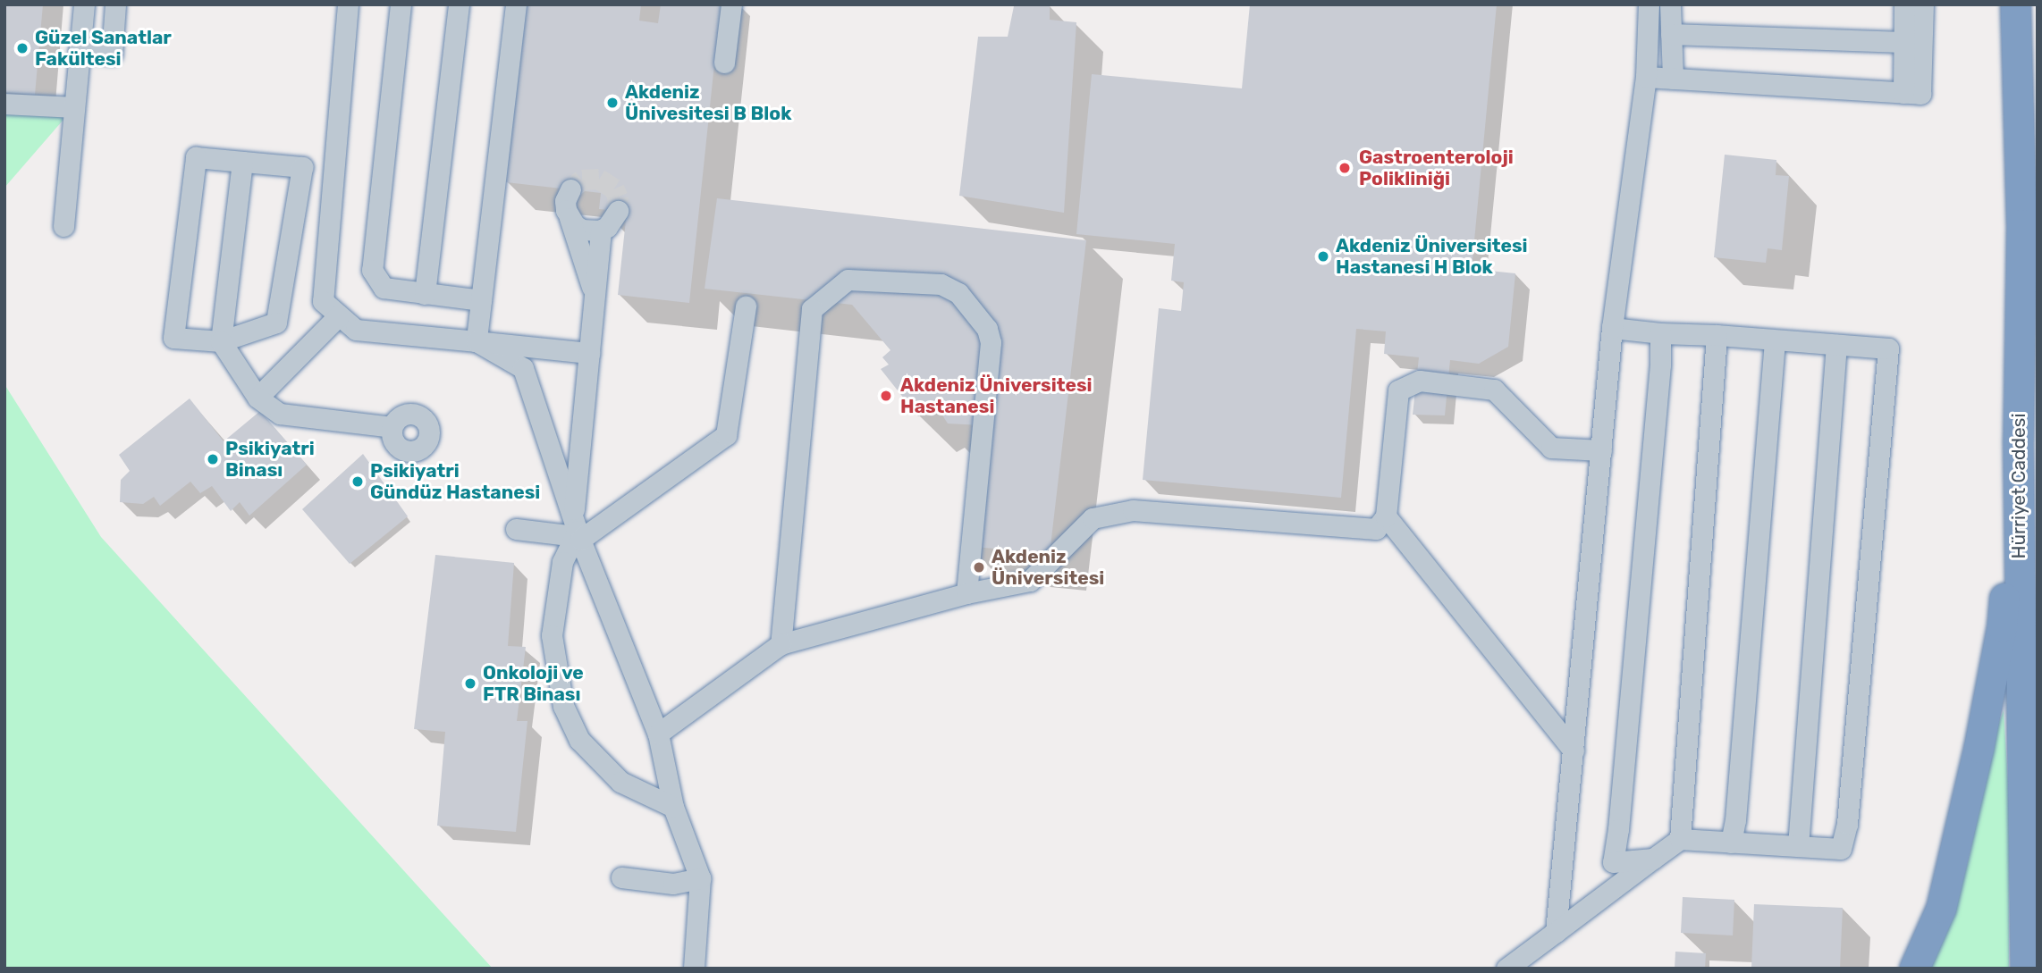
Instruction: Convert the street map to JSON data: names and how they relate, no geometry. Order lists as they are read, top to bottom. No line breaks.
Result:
{"streets":{"highway":["Hürriyet Caddesi"]},"places":["Güzel Sanatlar Fakültesi","Akdeniz Ünivesitesi B Blok","Gastroenteroloji Polikliniği","Akdeniz Üniversitesi Hastanesi H Blok","Akdeniz Üniversitesi Hastanesi","Psikiyatri Binası","Psikiyatri Gündüz Hastanesi","Akdeniz Üniversitesi","Onkoloji ve FTR Binası"]}
